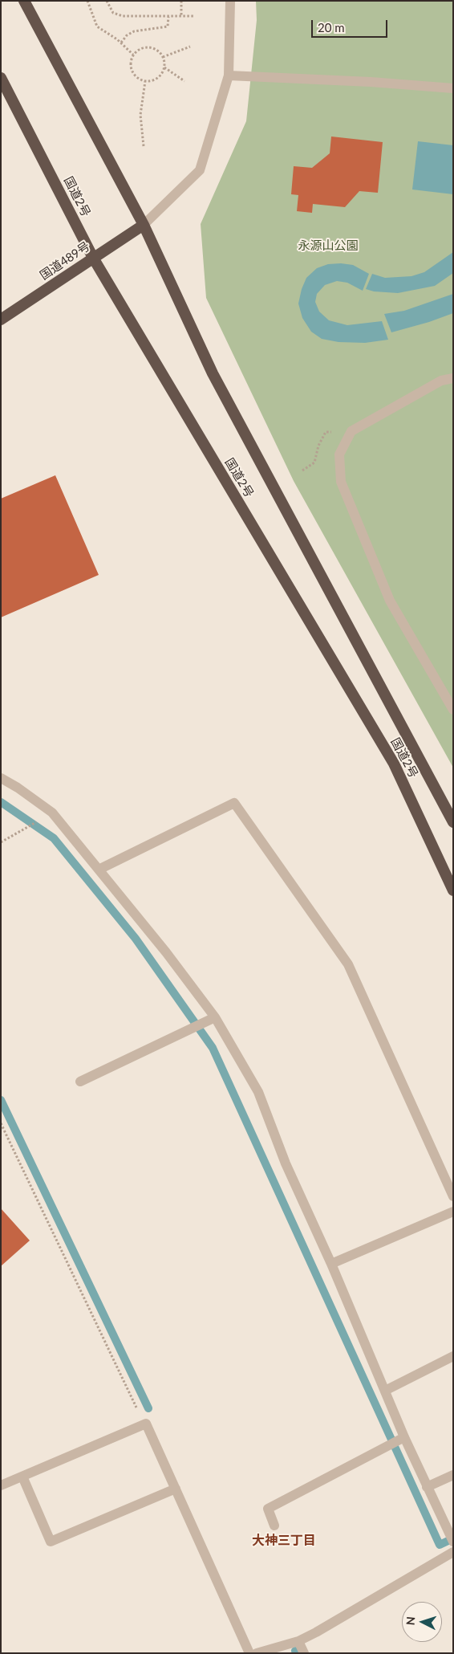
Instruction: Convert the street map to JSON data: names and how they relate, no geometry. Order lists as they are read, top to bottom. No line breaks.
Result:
{"streets":{"highway":["国道2号","国道489号"]},"crossings":[["国道2号","国道489号"]],"districts":["大神三丁目"],"parks":["永源山公園"],"scale_bar":"20 m","north":"left"}
